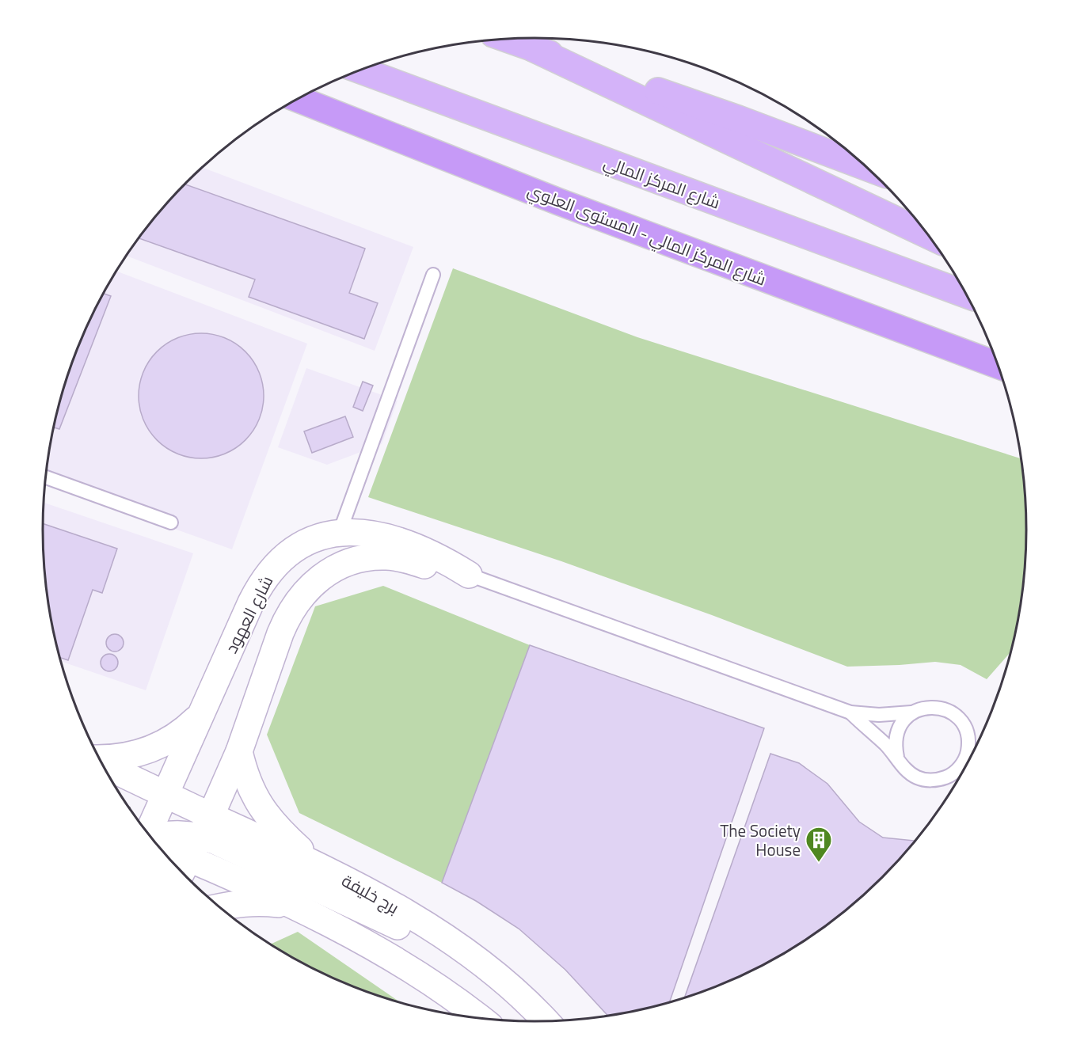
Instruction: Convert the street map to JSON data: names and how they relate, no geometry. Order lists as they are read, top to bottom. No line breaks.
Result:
{"streets":{"highway":["شارع المركز المالي - المستوى العلوي"],"main road":["شارع المركز المالي"],"street":["شارع العهود","برج خليفة"]},"crossings":[["شارع العهود","برج خليفة"]],"places":{"building":["The Society House"]}}
